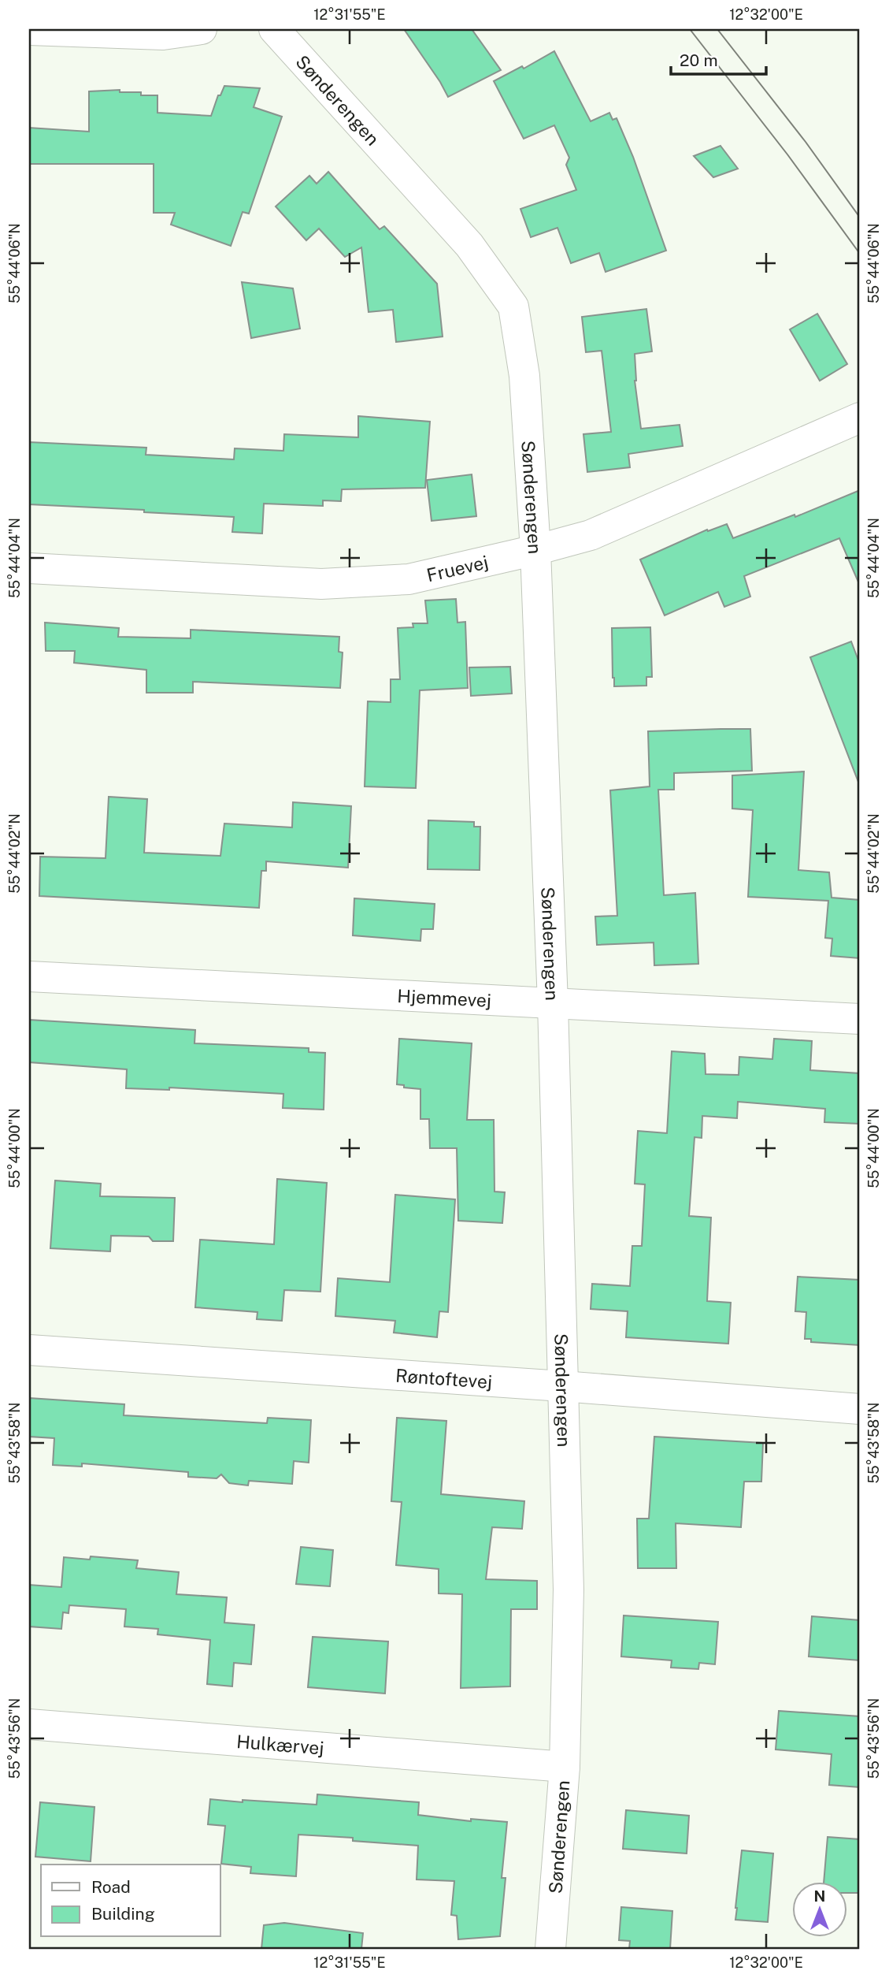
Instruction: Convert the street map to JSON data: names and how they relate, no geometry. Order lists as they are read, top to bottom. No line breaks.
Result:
{"streets":{"street":["Sønderengen","Fruevej","Hjemmevej","Røntoftevej","Hulkærvej"]},"crossings":[["Sønderengen","Fruevej"],["Sønderengen","Hjemmevej"],["Sønderengen","Røntoftevej"],["Sønderengen","Hulkærvej"]],"legend":["Road","Building"],"scale_bar":"20 m","north":"top","coordinates":["12°31'55\"E","12°32'00\"E","55°44'06\"N","55°44'04\"N","55°44'02\"N","55°44'00\"N","55°43'58\"N","55°43'56\"N"]}
